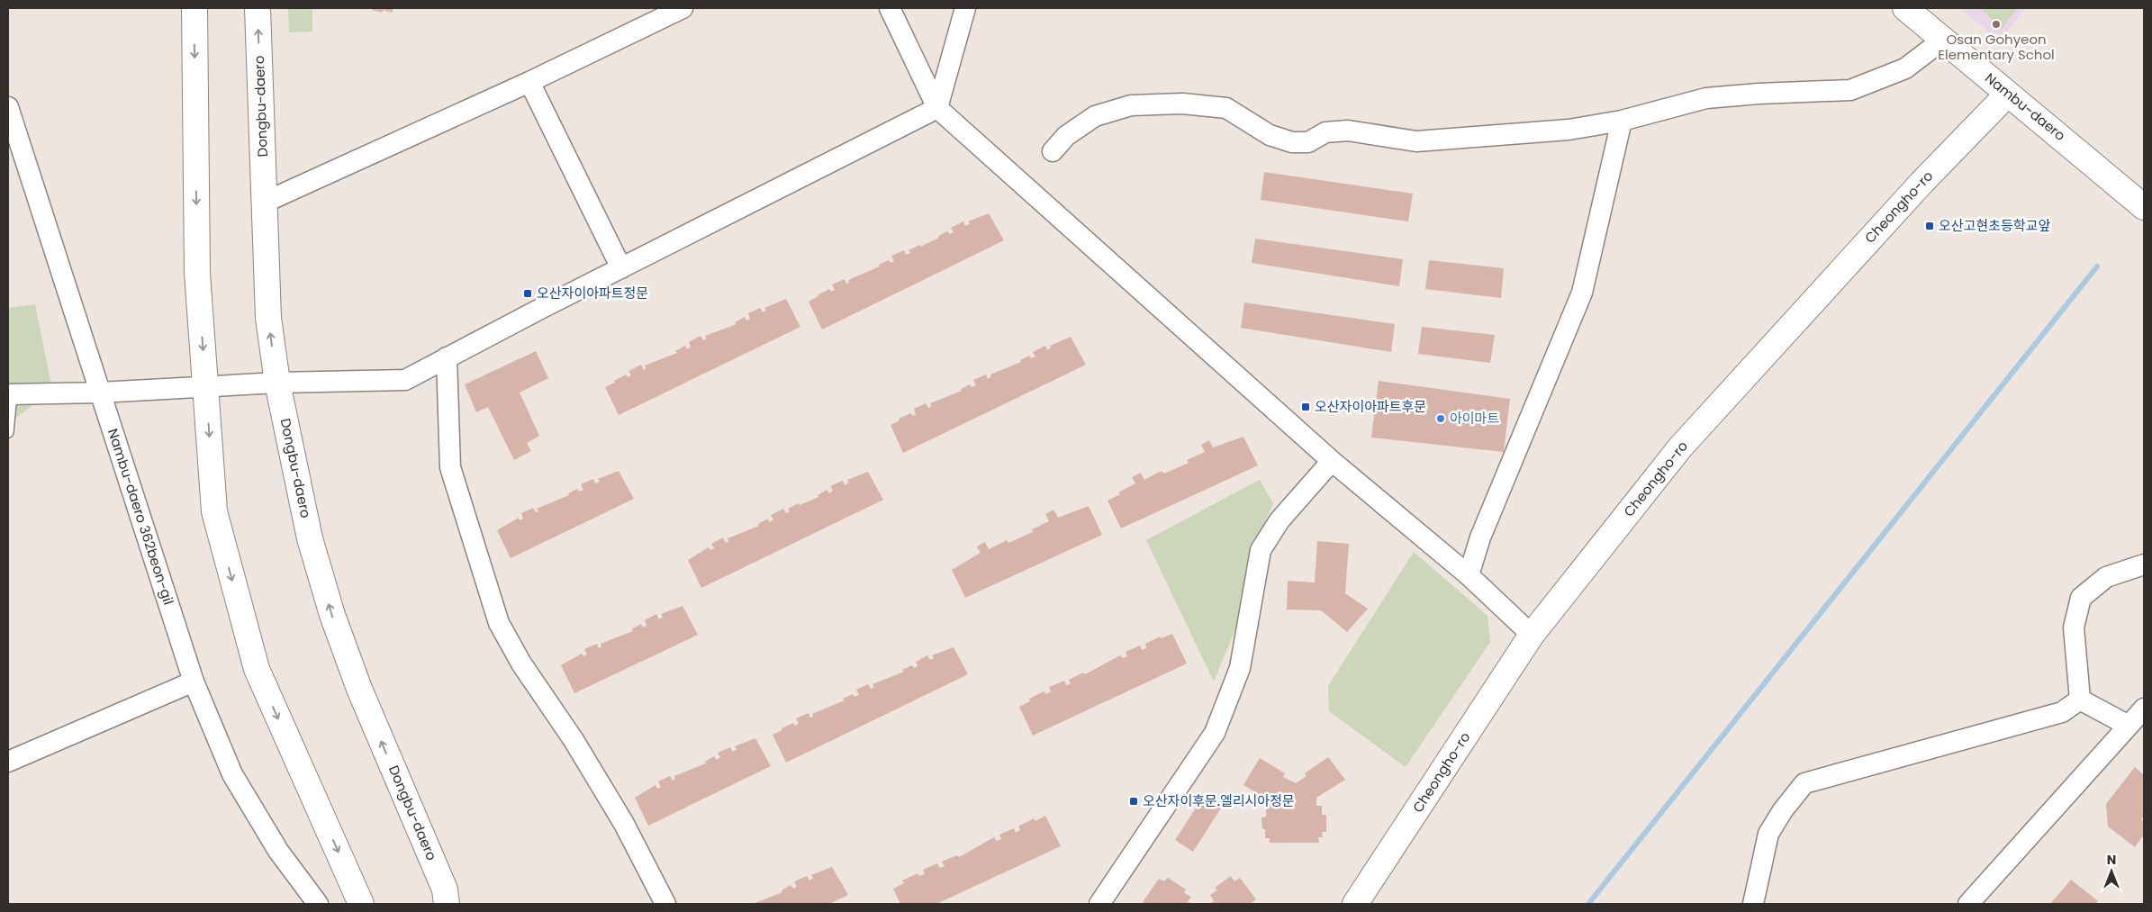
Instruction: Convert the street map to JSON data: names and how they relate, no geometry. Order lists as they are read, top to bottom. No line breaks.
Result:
{"streets":{"main road":["Dongbu-daero","Nambu-daero","Cheongho-ro"],"street":["Nambu-daero 362beon-gil"]},"crossings":[["Nambu-daero","Cheongho-ro"]],"places":{"other":["Osan Gohyeon Elementary Schol","아이마트"],"transit":["오산고현초등학교앞","오산자이아파트정문","오산자이아파트후문","오산자이후문.엘리시아정문"]},"north":"top"}
